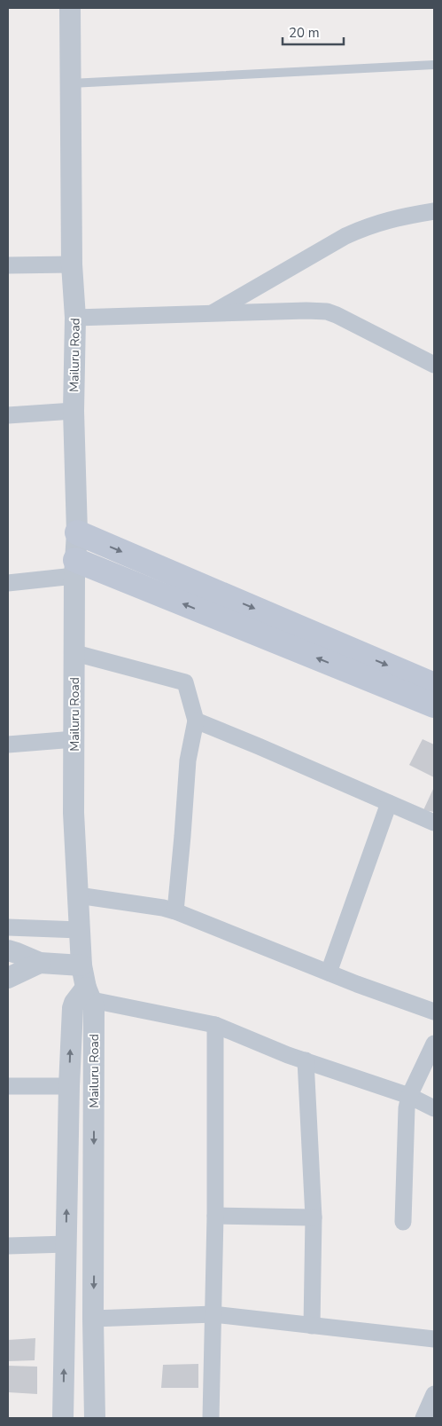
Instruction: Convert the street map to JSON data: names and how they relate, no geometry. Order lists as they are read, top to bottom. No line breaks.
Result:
{"streets":{"street":["Mailuru Road"]},"scale_bar":"20 m"}
